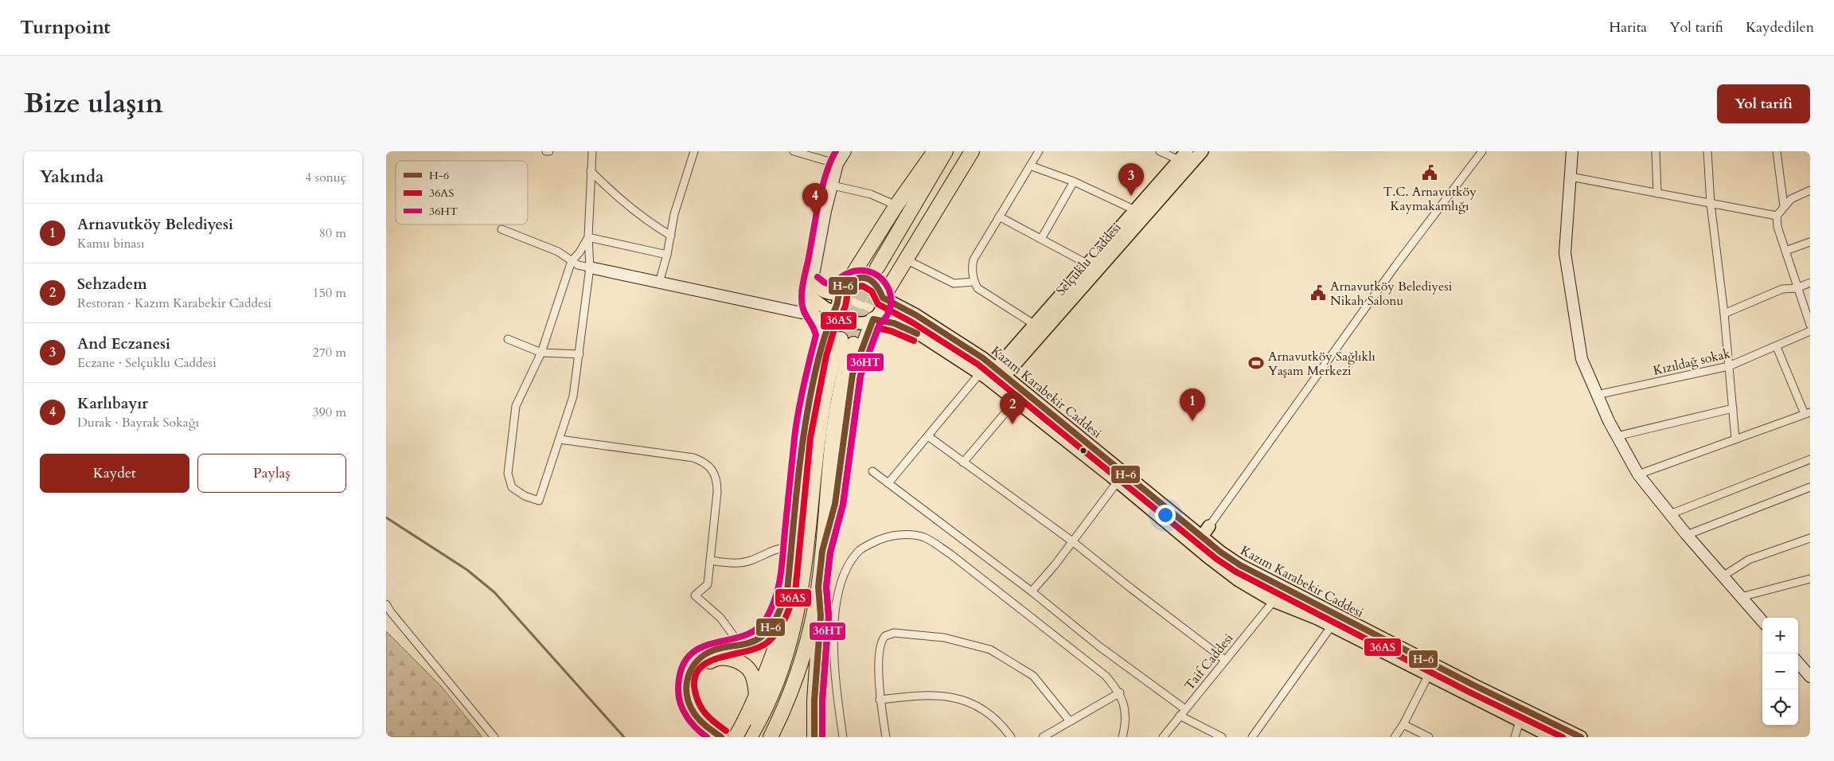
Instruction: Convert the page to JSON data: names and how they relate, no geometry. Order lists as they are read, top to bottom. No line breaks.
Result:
{"streets":{"main road":["Selçuklu Caddesi","Kazım Karabekir Caddesi"],"street":["Kızıldağ sokak","Taif Caddesi"]},"crossings":[["Selçuklu Caddesi","Kazım Karabekir Caddesi"],["Kazım Karabekir Caddesi","Taif Caddesi"]],"places":{"public building":["T.C. Arnavutköy Kaymakamlığı","Arnavutköy Belediyesi Nikah Salonu"],"sports":["Arnavutköy Sağlıklı Yaşam Merkezi"]},"lines":["transit line 36HT","transit line H-6","transit line 36AS"],"legend":["H-6","36AS","36HT"],"page":{"header":"Turnpoint","nav":["Harita","Yol tarifi","Kaydedilen"],"title":"Bize ulaşın","buttons":["Yol tarifi",["Kaydet","Paylaş"]],"heading":["Yakında","4 sonuç"],"pins":["3","4","1","2"],"list":[{"mark":"1","name":"Arnavutköy Belediyesi","note":"Kamu binası","value":"80 m"},{"mark":"2","name":"Sehzadem","note":"Restoran · Kazım Karabekir Caddesi","value":"150 m"},{"mark":"3","name":"And Eczanesi","note":"Eczane · Selçuklu Caddesi","value":"270 m"},{"mark":"4","name":"Karlıbayır","note":"Durak · Bayrak Sokağı","value":"390 m"}],"map_buttons":["+","−"]}}
